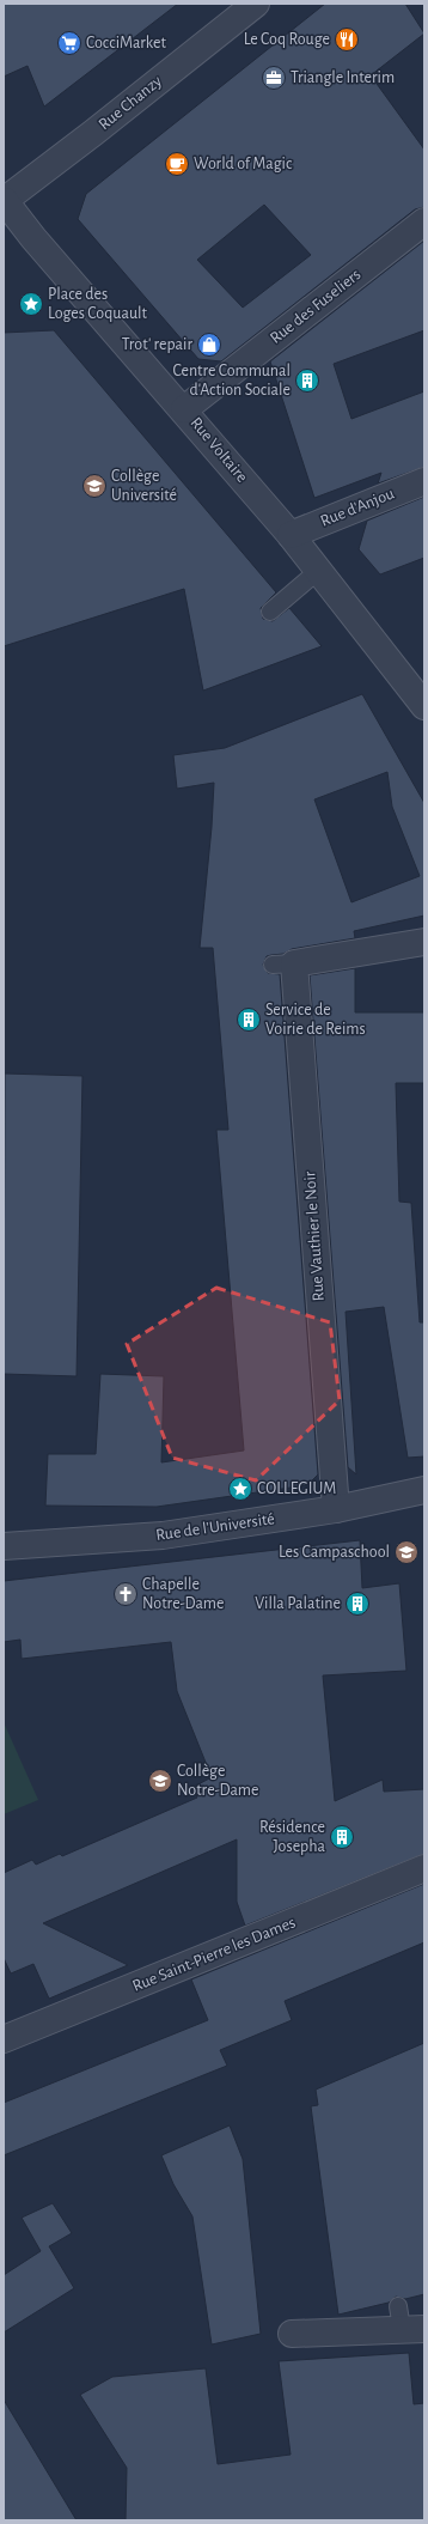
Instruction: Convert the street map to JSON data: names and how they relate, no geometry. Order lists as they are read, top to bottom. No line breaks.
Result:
{"streets":{"street":["Rue Chanzy","Rue des Fuseliers","Rue Voltaire","Rue d'Anjou","Rue Vauthier le Noir","Rue de l'Université","Rue Saint-Pierre les Dames"]},"crossings":[["Rue Chanzy","Rue Voltaire"],["Rue des Fuseliers","Rue Voltaire"],["Rue Voltaire","Rue d'Anjou"],["Rue Vauthier le Noir","Rue de l'Université"]],"places":{"restaurant":["Le Coq Rouge"],"supermarket":["CocciMarket"],"office":["Triangle Interim"],"cafe":["World of Magic"],"place":["Place des Loges Coquault","COLLEGIUM"],"shop":["Trot' repair"],"building":["Centre Communal d'Action Sociale","Service de Voirie de Reims","Villa Palatine","Résidence Josepha"],"school or university":["Collège Université","Les Campaschool","Collège Notre-Dame"],"church":["Chapelle Notre-Dame"]}}
